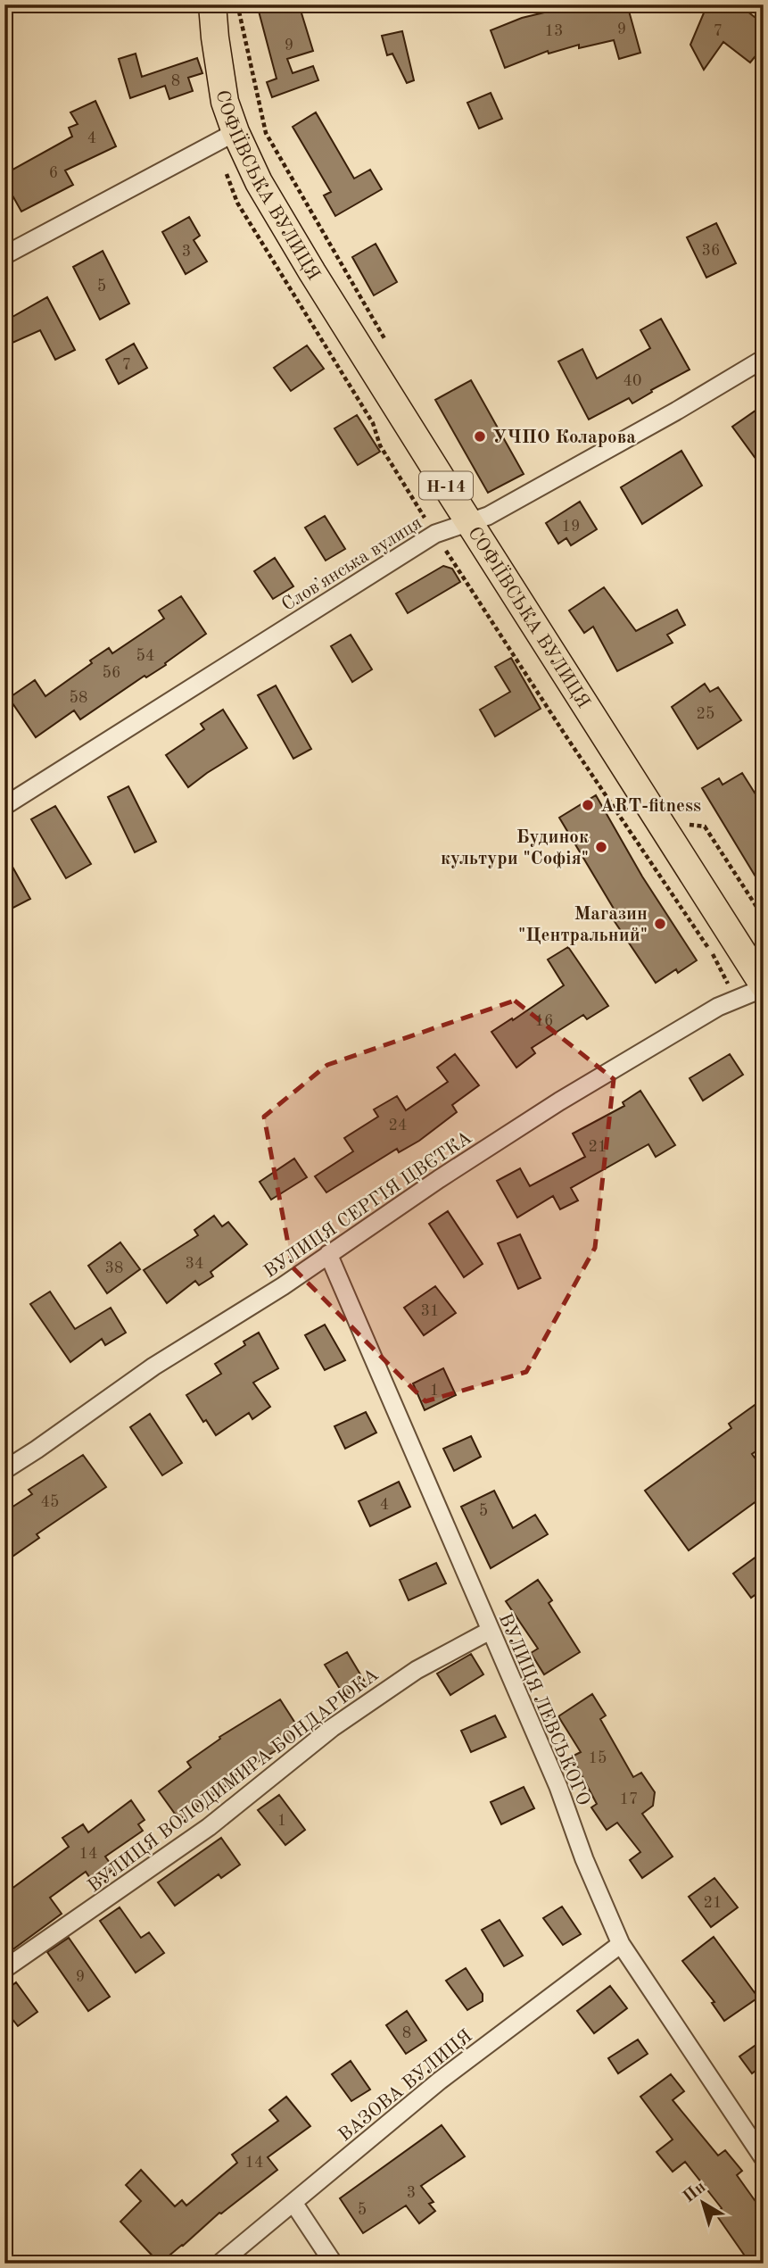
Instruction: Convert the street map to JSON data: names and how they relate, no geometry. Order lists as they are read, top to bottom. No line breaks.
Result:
{"streets":{"main road":["СОФІЇВСЬКА ВУЛИЦЯ","Н-14"],"street":["Словʼянська вулиця","ВУЛИЦЯ СЕРГІЯ ЦВЄТКА","ВУЛИЦЯ ЛЕВСЬКОГО","ВУЛИЦЯ ВОЛОДИМИРА БОНДАРЮКА","ВАЗОВА ВУЛИЦЯ"]},"crossings":[["СОФІЇВСЬКА ВУЛИЦЯ","Словʼянська вулиця"],["СОФІЇВСЬКА ВУЛИЦЯ","ВУЛИЦЯ СЕРГІЯ ЦВЄТКА"],["ВУЛИЦЯ СЕРГІЯ ЦВЄТКА","ВУЛИЦЯ ЛЕВСЬКОГО"],["ВУЛИЦЯ ЛЕВСЬКОГО","ВУЛИЦЯ ВОЛОДИМИРА БОНДАРЮКА"],["ВУЛИЦЯ ЛЕВСЬКОГО","ВАЗОВА ВУЛИЦЯ"]],"places":["УЧПО Коларова","ART-fitness","Будинок культури \"Софія\"","Магазин \"Центральний\""],"house_numbers":["9","13","7","9","8","4","6","36","3","5","7","40","19","54","56","58","25","16","24","21","34","38","31","1","45","4","5","15","17","1","14","21","9","8","14","3","5"],"north":"top left"}
